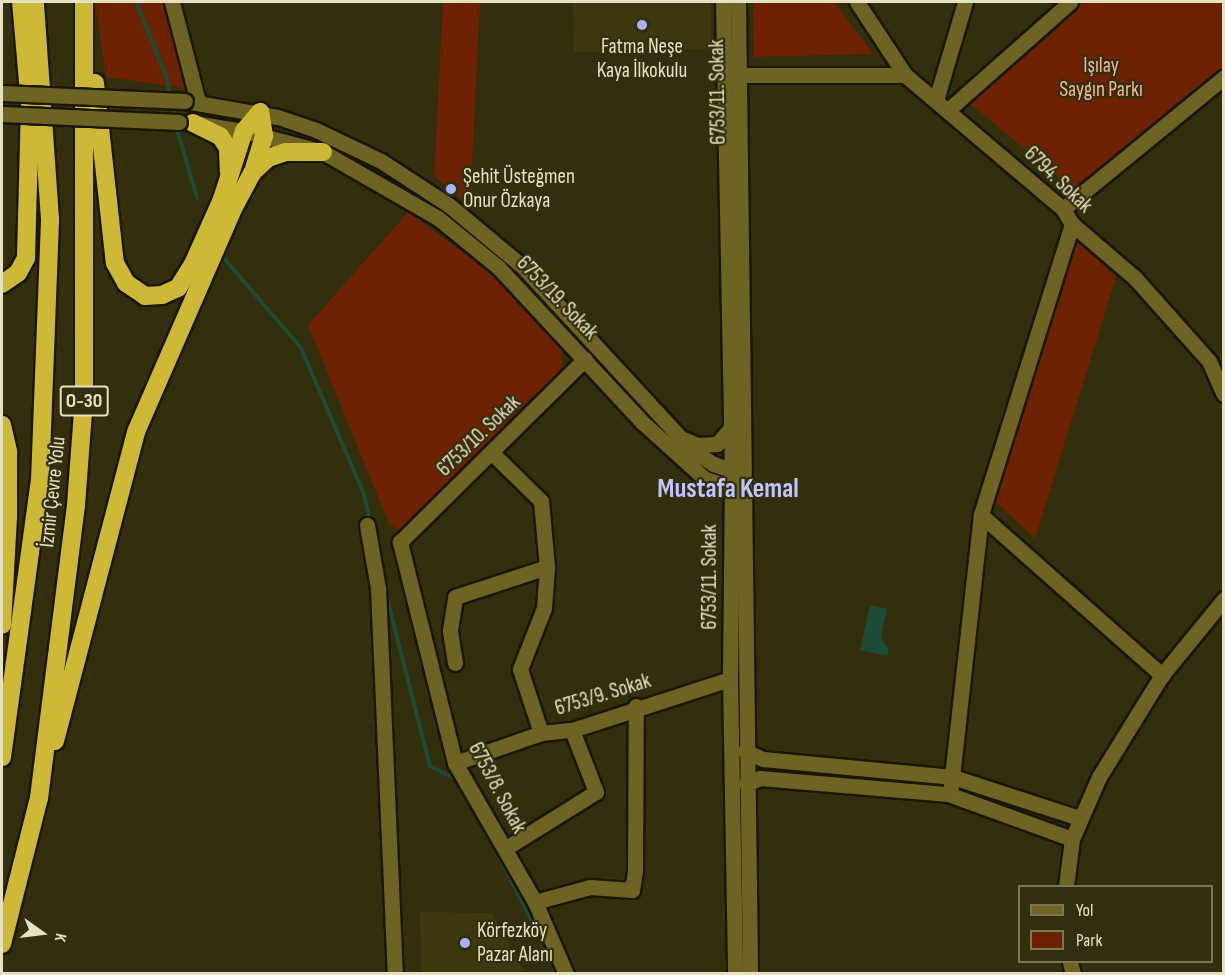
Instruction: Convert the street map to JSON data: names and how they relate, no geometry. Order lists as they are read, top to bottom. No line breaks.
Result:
{"streets":{"highway":["O-30","İzmir Çevre Yolu"],"street":["6753/11. Sokak","6794. Sokak","6753/19. Sokak","6753/10. Sokak","6753/9. Sokak","6753/8. Sokak"]},"crossings":[["6753/11. Sokak","6753/19. Sokak"],["6753/11. Sokak","6753/9. Sokak"],["6753/19. Sokak","6753/10. Sokak"],["6753/10. Sokak","6753/8. Sokak"],["6753/9. Sokak","6753/8. Sokak"]],"districts":["Mustafa Kemal"],"parks":["Işılay Saygın Parkı"],"places":["Fatma Neşe Kaya İlkokulu","Şehit Üsteğmen Onur Özkaya","Körfezköy Pazar Alanı"],"legend":["Yol","Park"],"north":"right"}
